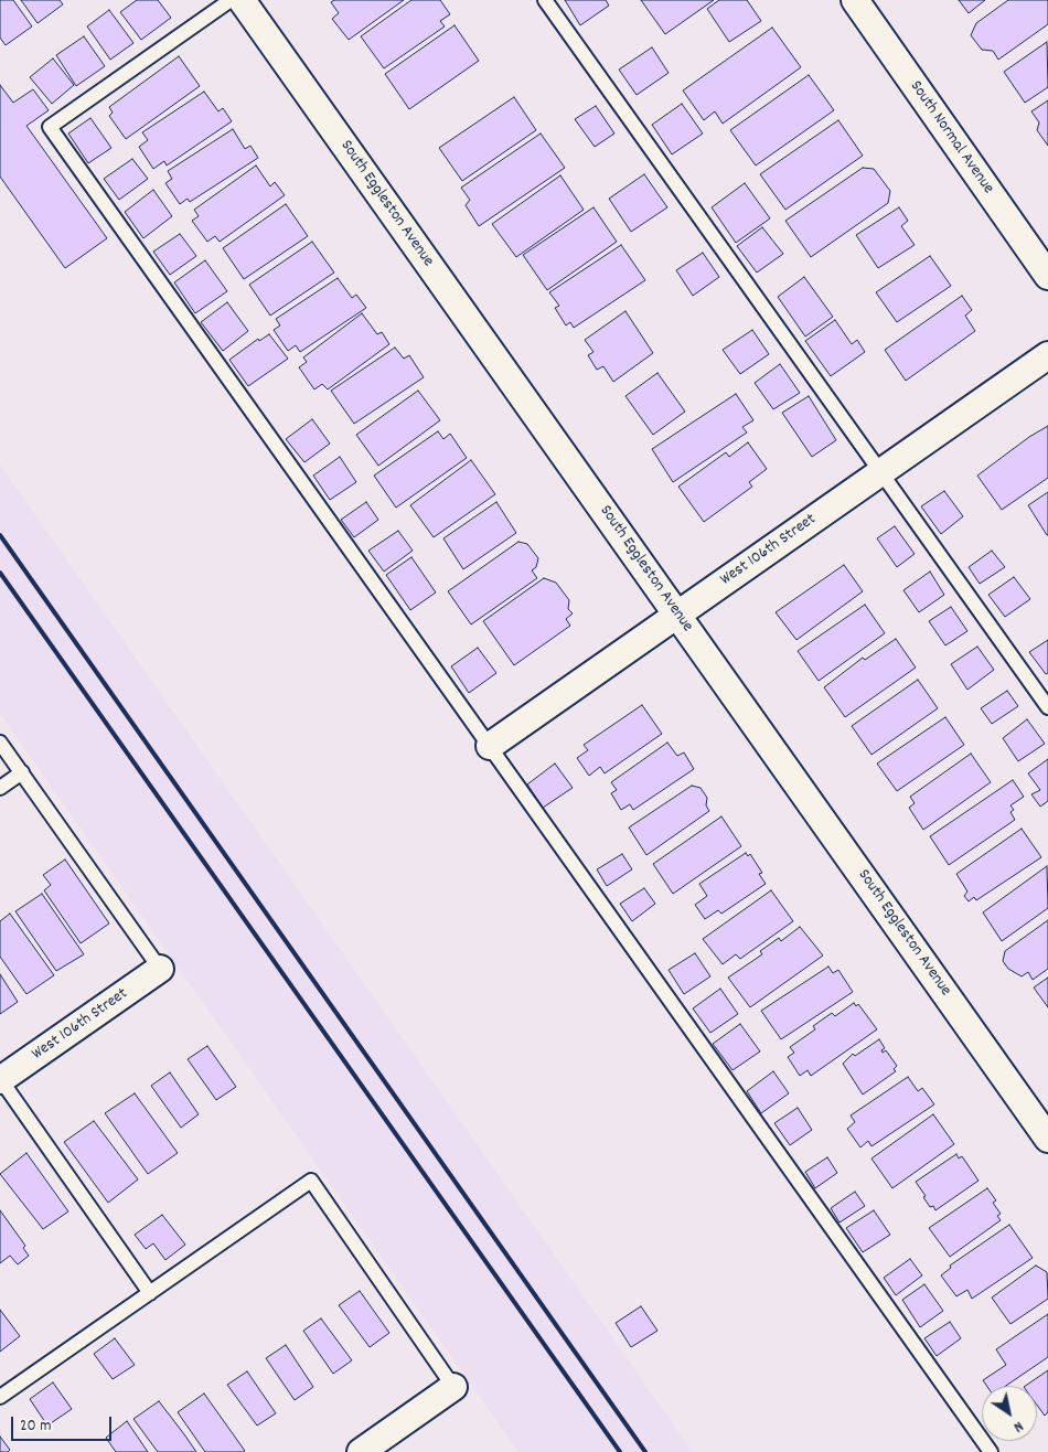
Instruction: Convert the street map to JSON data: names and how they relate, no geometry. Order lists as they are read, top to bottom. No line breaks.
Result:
{"streets":{"street":["South Normal Avenue","South Eggleston Avenue","West 106th Street"]},"crossings":[["South Eggleston Avenue","West 106th Street"]],"scale_bar":"20 m","north":"bottom right"}
